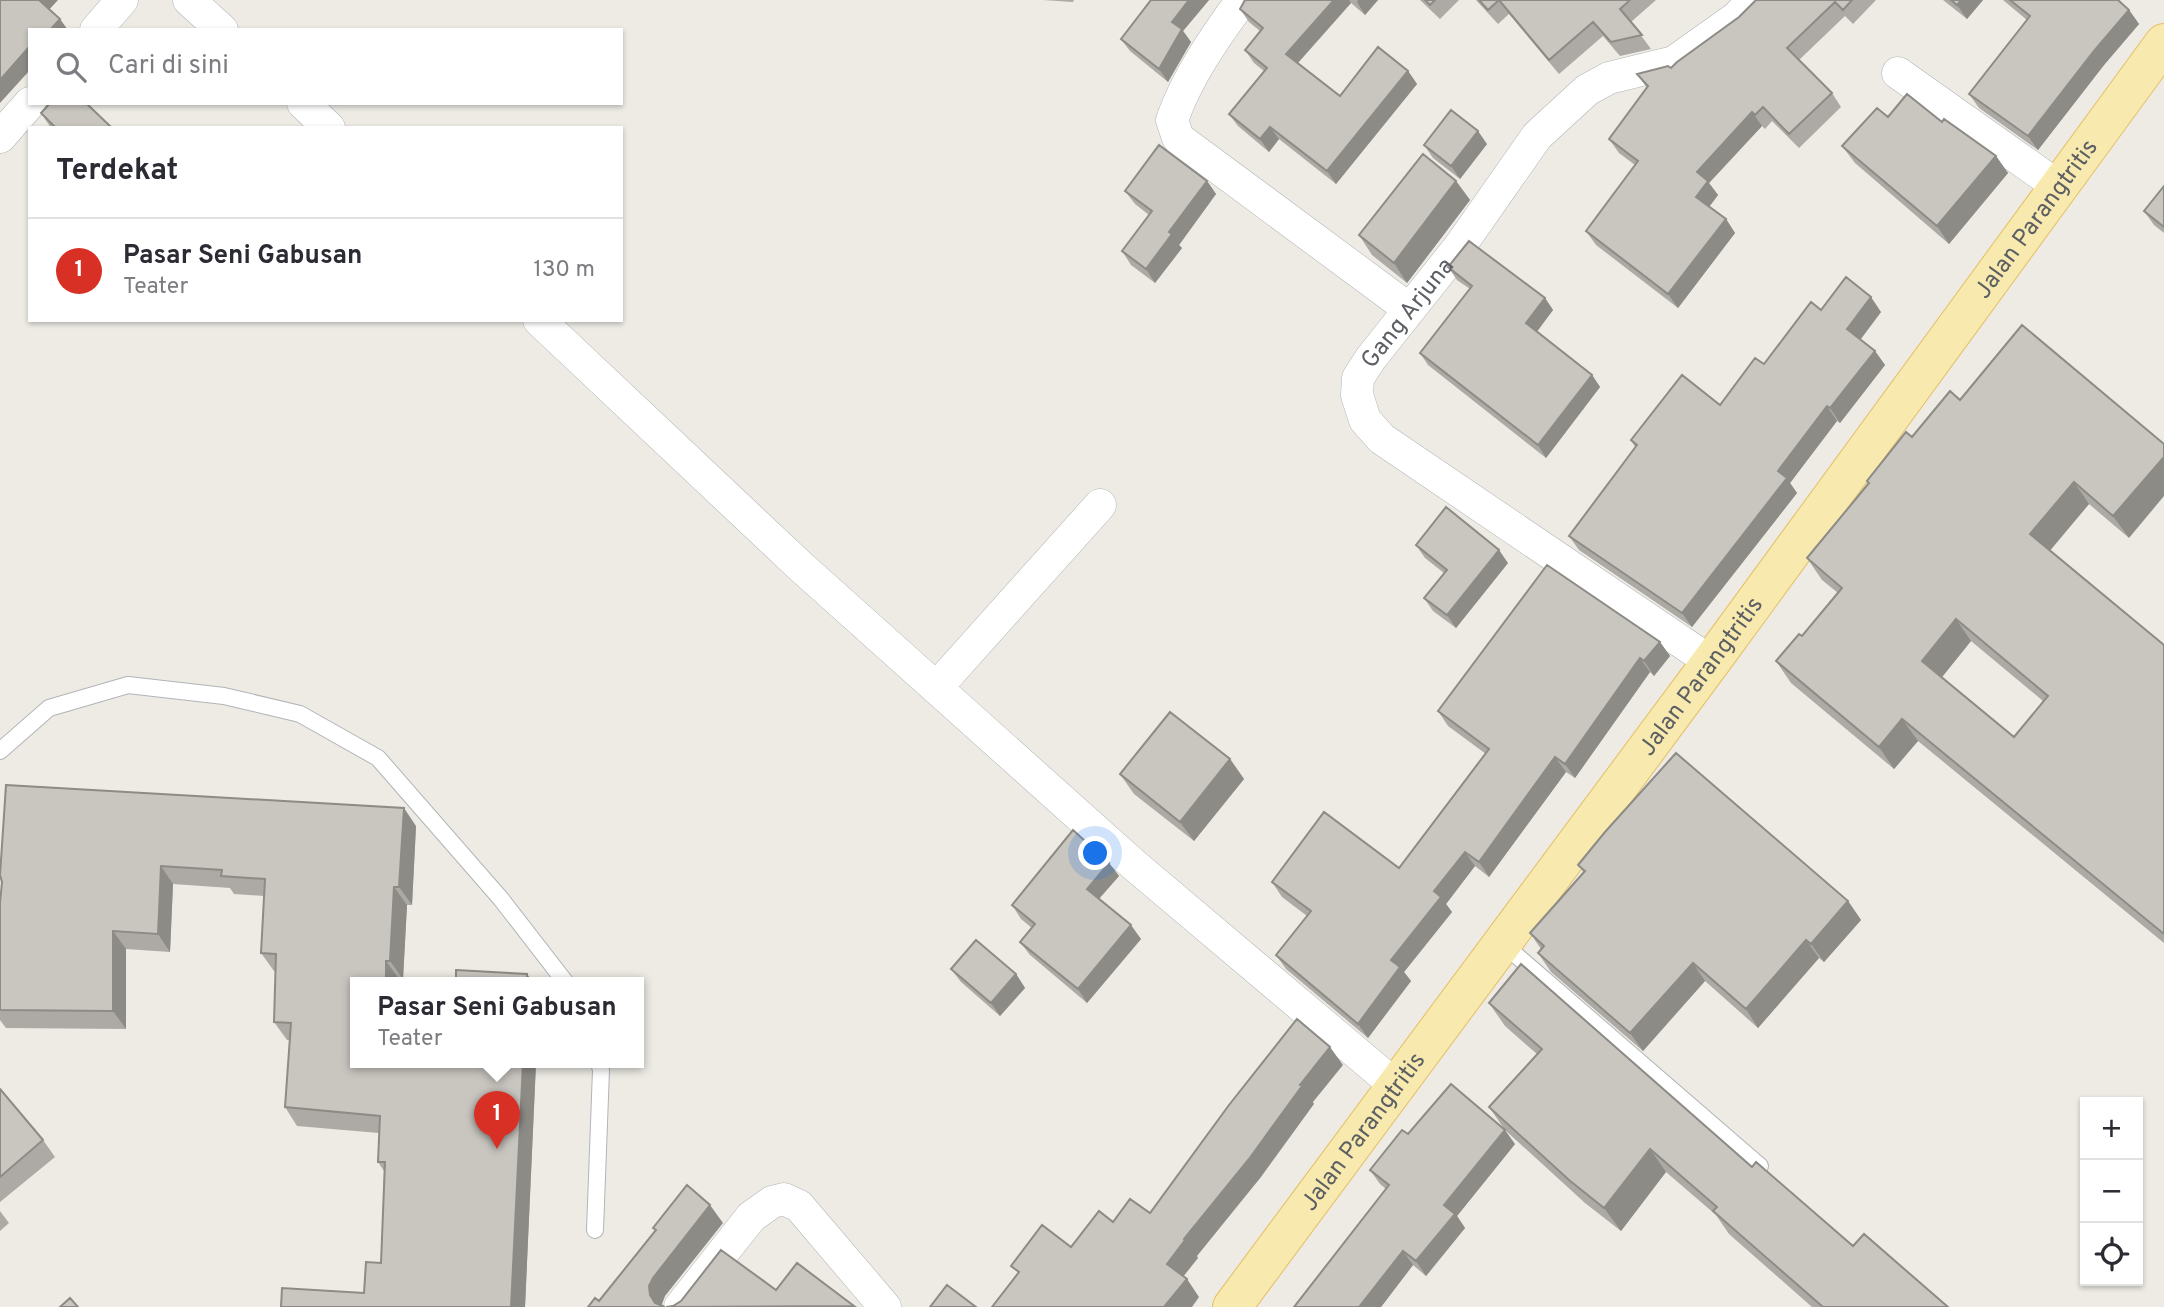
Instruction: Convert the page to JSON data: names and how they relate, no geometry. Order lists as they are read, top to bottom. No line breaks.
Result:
{"streets":{"main road":["Jalan Parangtritis"],"street":["Gang Arjuna"]},"crossings":[["Jalan Parangtritis","Gang Arjuna"]],"page":{"search":"Cari di sini","heading":"Terdekat","list":[{"mark":"1","name":"Pasar Seni Gabusan","note":"Teater","value":"130 m"}],"popup":["Pasar Seni Gabusan","Teater"],"pins":"1","map_buttons":["+","−"]}}
